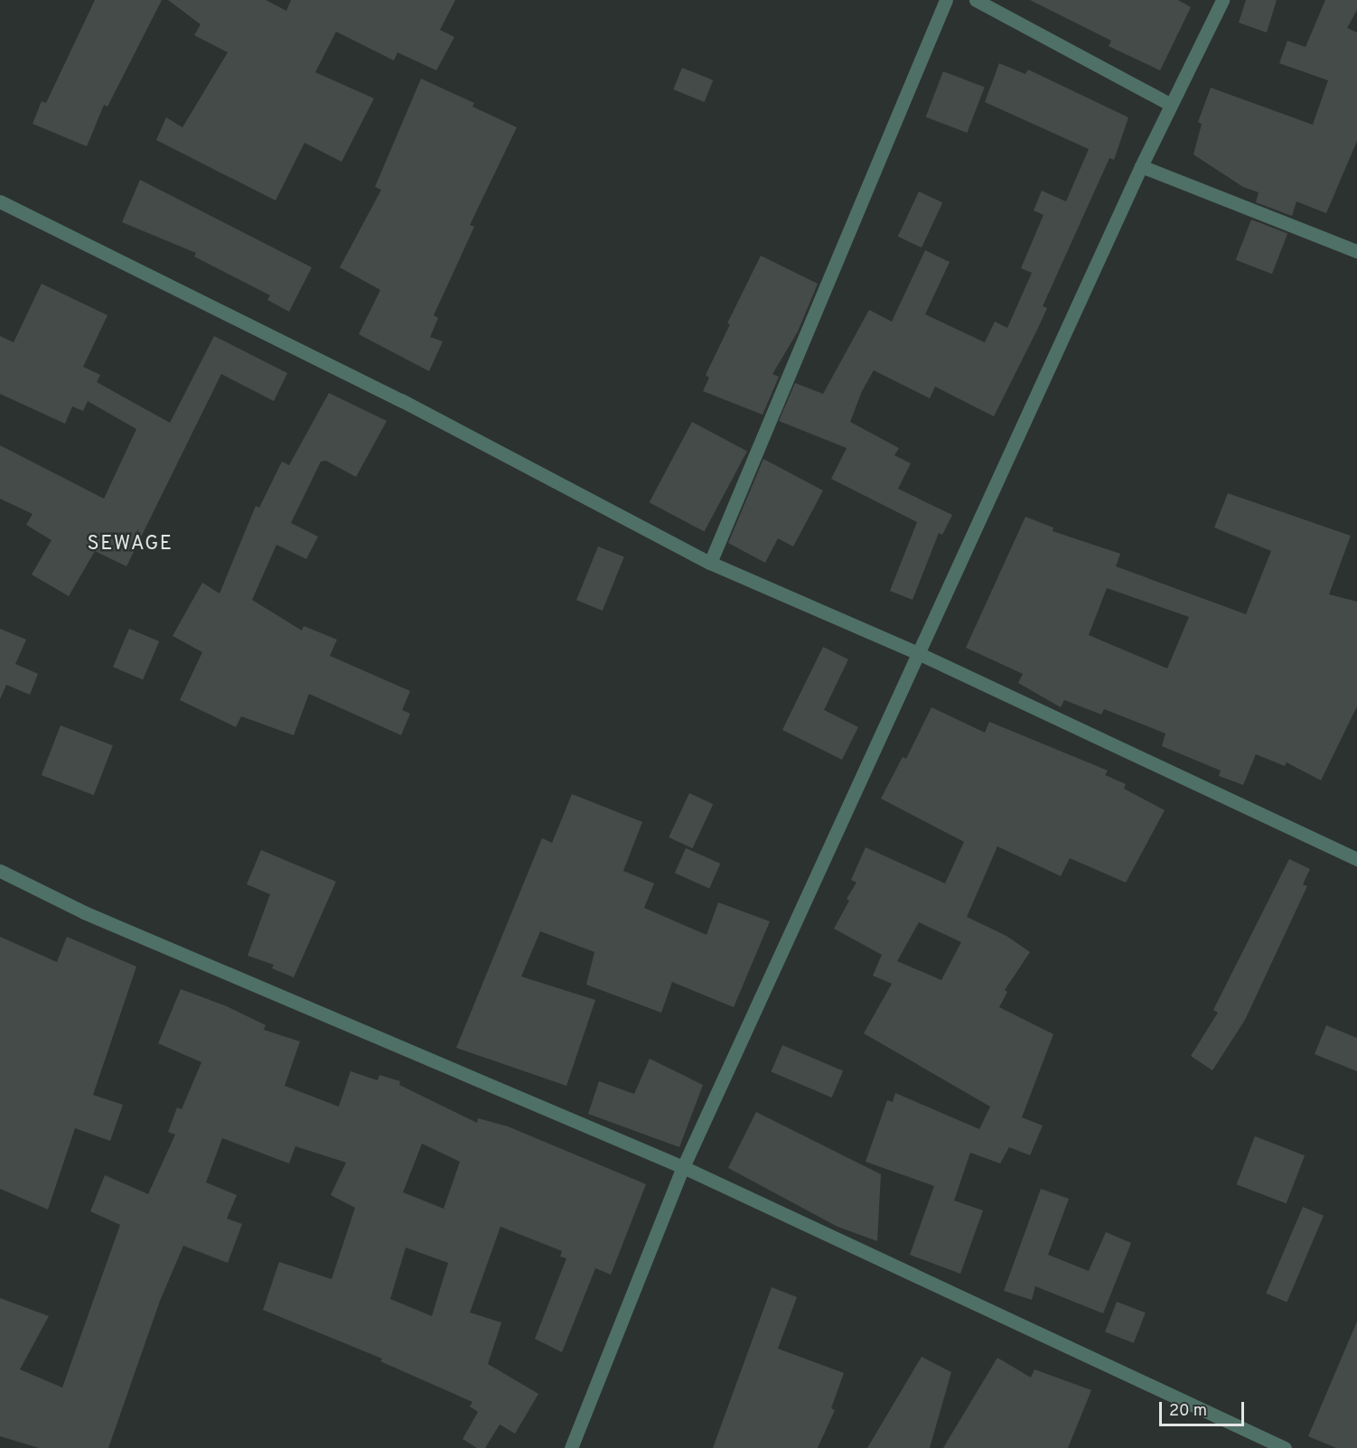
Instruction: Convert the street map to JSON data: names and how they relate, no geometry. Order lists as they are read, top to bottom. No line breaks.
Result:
{"districts":["SEWAGE"],"scale_bar":"20 m"}
